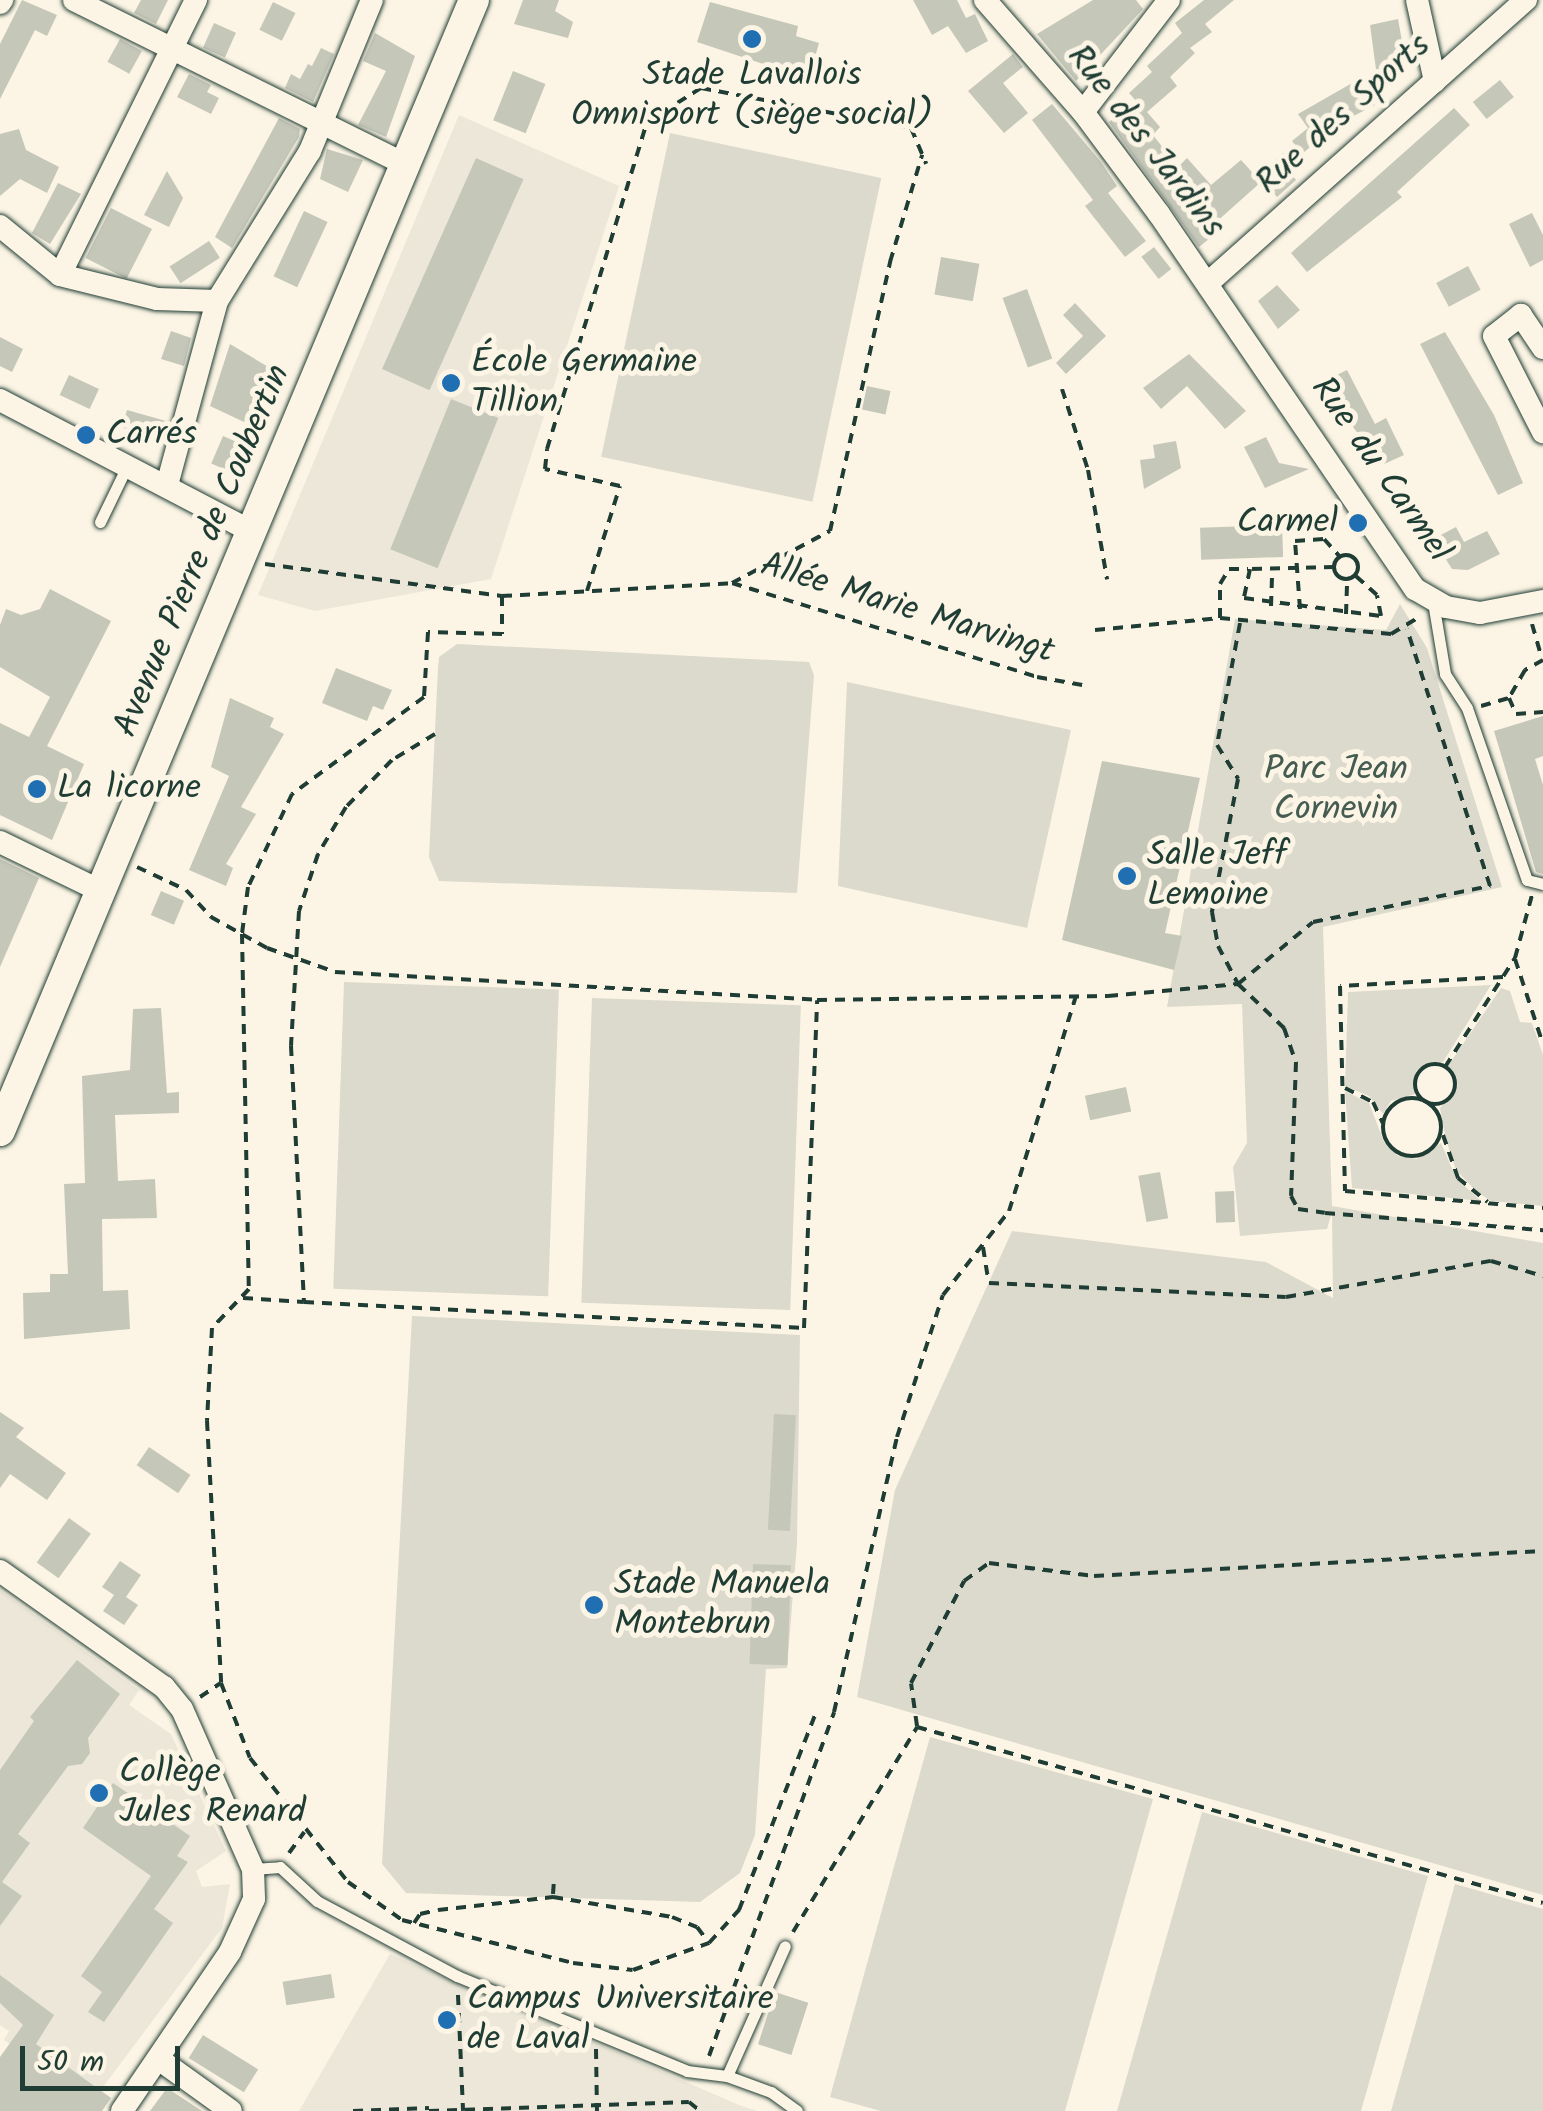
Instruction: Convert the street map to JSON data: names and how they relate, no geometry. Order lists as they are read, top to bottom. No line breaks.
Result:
{"streets":{"street":["Rue des Sports","Rue des Jardins","Rue du Carmel","Avenue Pierre de Coubertin"],"path":["Allée Marie Marvingt"]},"crossings":[["Rue des Sports","Rue des Jardins"],["Rue des Sports","Rue du Carmel"],["Rue des Jardins","Rue du Carmel"],["Avenue Pierre de Coubertin","Allée Marie Marvingt"]],"parks":["Parc Jean Cornevin"],"places":["Stade Lavallois Omnisport (siège social)","École Germaine Tillion","Carrés","Carmel","La licorne","Salle Jeff Lemoine","Stade Manuela Montebrun","Collège Jules Renard","Campus Universitaire de Laval"],"scale_bar":"50 m"}
